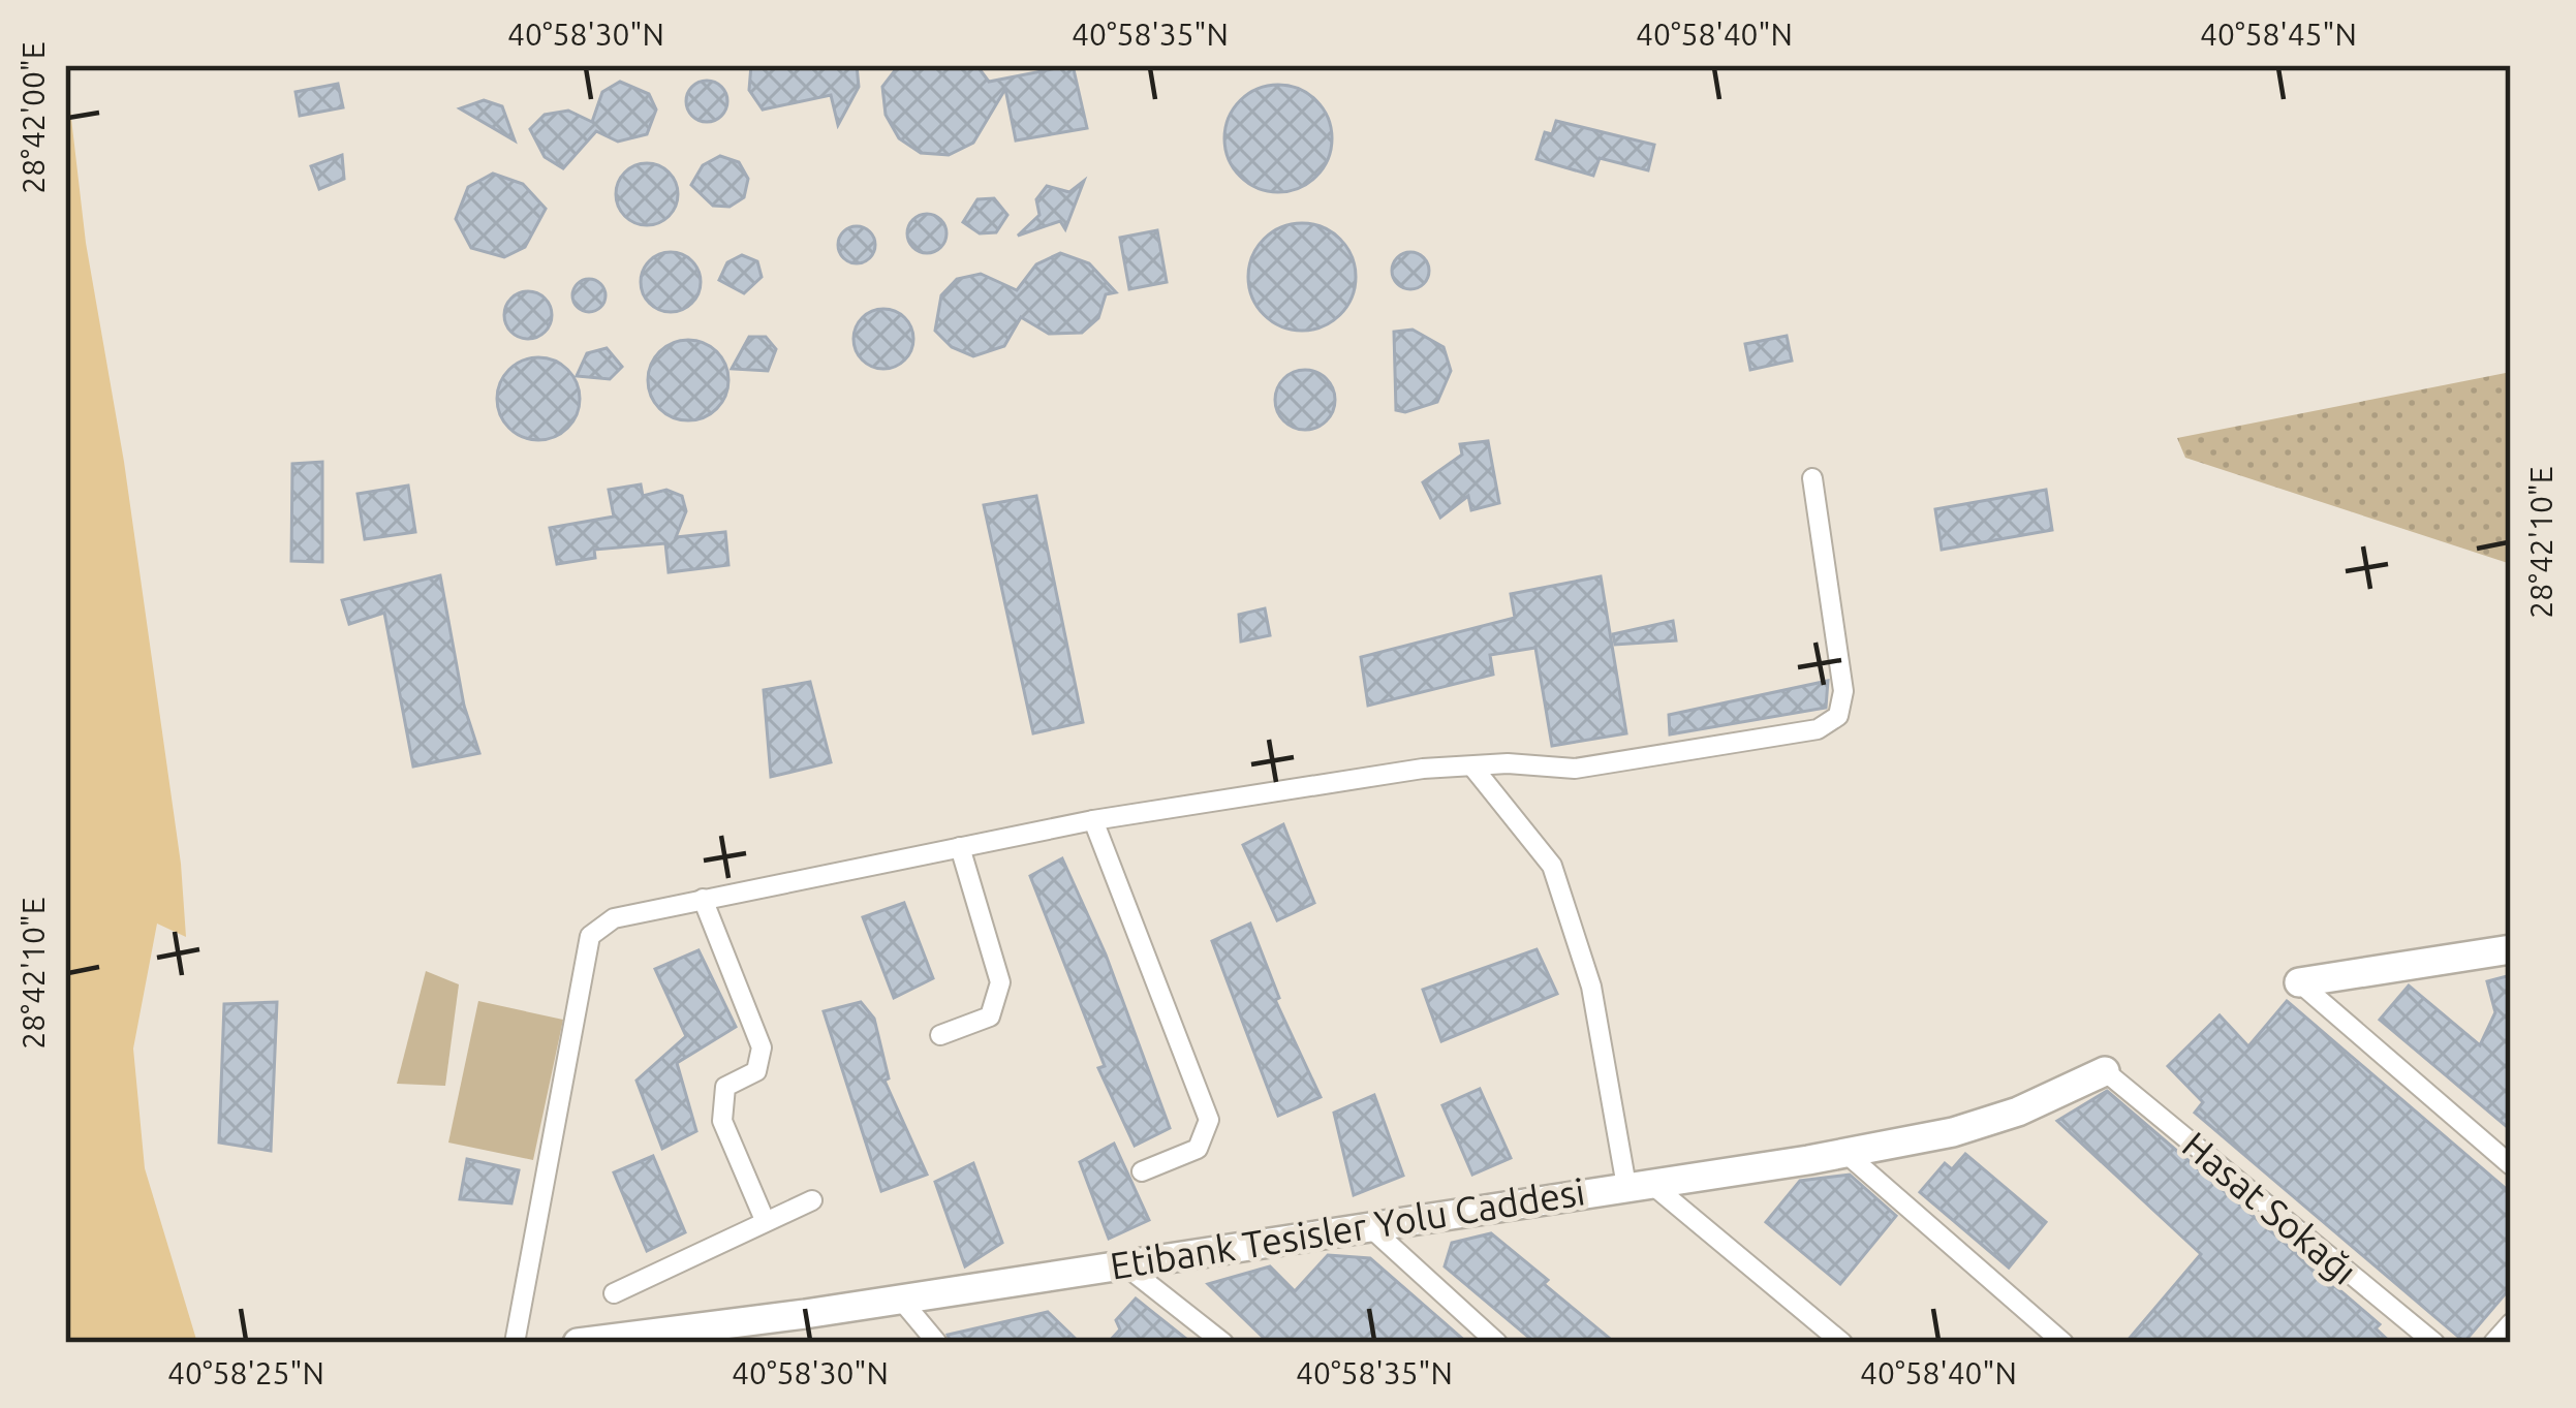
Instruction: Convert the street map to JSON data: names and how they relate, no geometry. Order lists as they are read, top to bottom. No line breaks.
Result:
{"streets":{"street":["Hasat Sokağı","Etibank Tesisler Yolu Caddesi"]},"crossings":[["Hasat Sokağı","Etibank Tesisler Yolu Caddesi"]],"coordinates":["40°58'30\"N","40°58'35\"N","40°58'40\"N","40°58'45\"N","28°42'00\"E","28°42'10\"E","40°58'25\"N"]}
